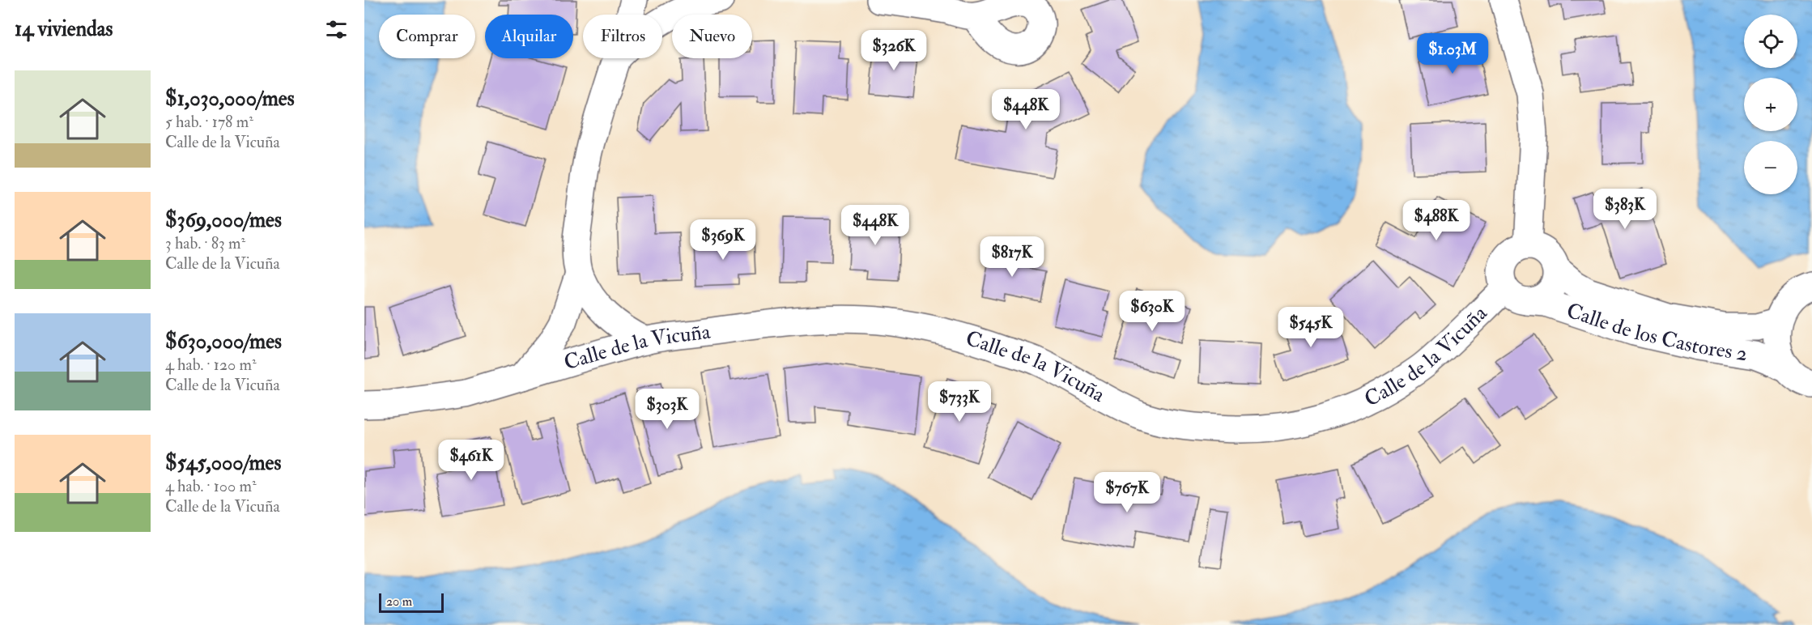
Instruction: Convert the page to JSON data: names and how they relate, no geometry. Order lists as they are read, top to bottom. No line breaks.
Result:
{"streets":{"street":["Calle de los Castores 2","Calle de la Vicuña"]},"crossings":[["Calle de los Castores 2","Calle de la Vicuña"]],"scale_bar":"20 m","page":{"heading":"14 viviendas","map_buttons":["+","−"],"chip":["Comprar","Alquilar","Filtros","Nuevo"],"price":["$326K","$1.03M","$448K","$383K","$488K","$448K","$369K","$817K","$630K","$545K","$733K","$303K","$461K","$767K"],"list":[{"name":"$1,030,000/mes","note":"5 hab. · 178 m² · Calle de la Vicuña"},{"name":"$369,000/mes","note":"3 hab. · 83 m² · Calle de la Vicuña"},{"name":"$630,000/mes","note":"4 hab. · 120 m² · Calle de la Vicuña"},{"name":"$545,000/mes","note":"4 hab. · 100 m² · Calle de la Vicuña"}],"scale":"20 m"}}
